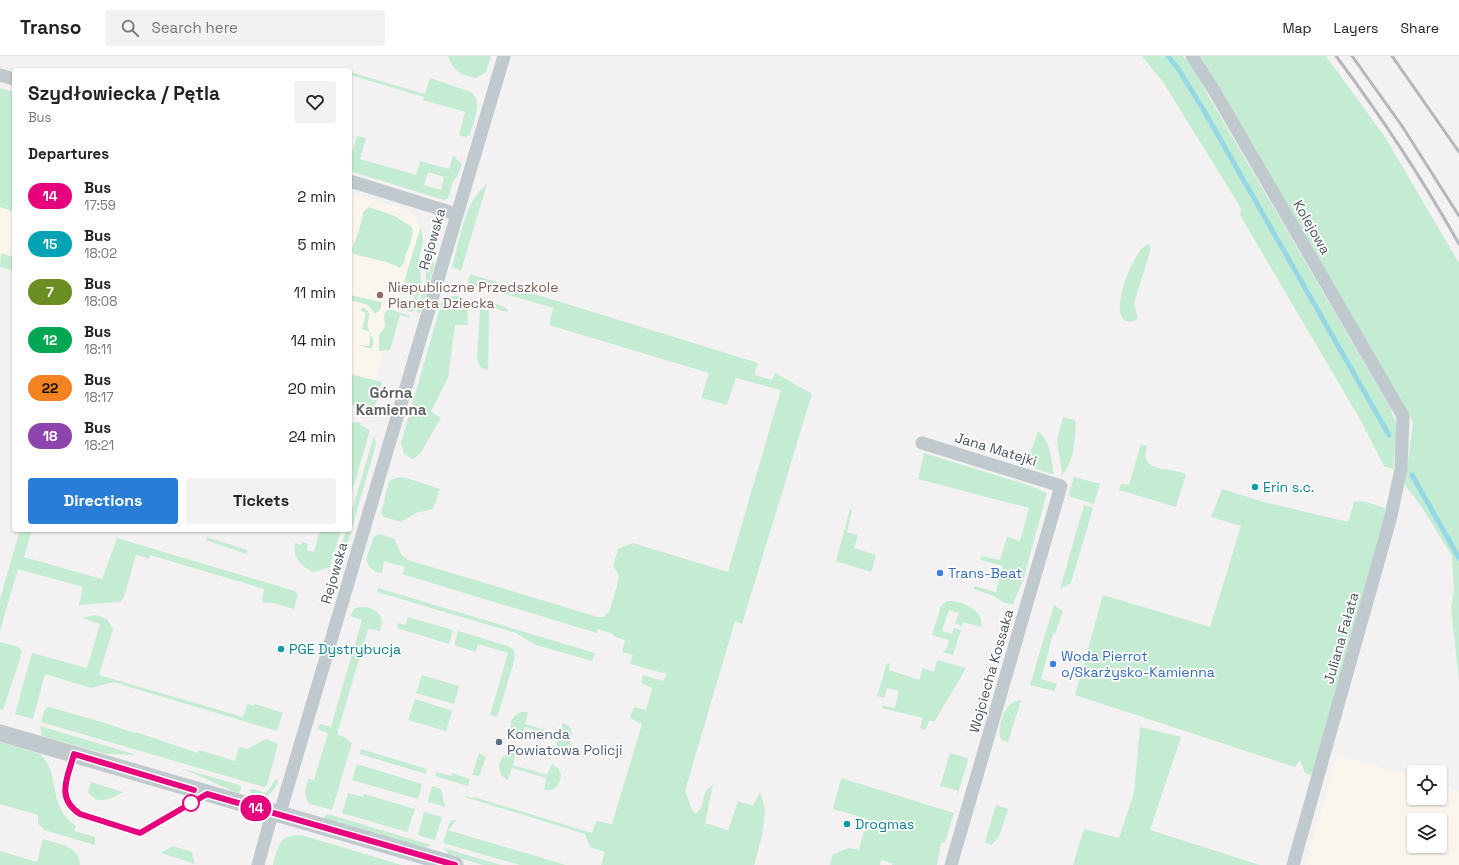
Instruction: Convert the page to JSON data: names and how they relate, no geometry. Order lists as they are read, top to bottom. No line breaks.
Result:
{"streets":{"street":["Kolejowa","Rejowska","Jana Matejki","Juliana Fałata","Wojciecha Kossaka"]},"crossings":[["Kolejowa","Juliana Fałata"],["Jana Matejki","Wojciecha Kossaka"]],"districts":["Górna Kamienna"],"places":["Niepubliczne Przedszkole Planeta Dziecka","Erin s.c.","Trans-Beat","PGE Dystrybucja","Woda Pierrot o/Skarżysko-Kamienna","Komenda Powiatowa Policji","Drogmas"],"lines":["bus line 14"],"page":{"header":"Transo","search":"Search here","nav":["Map","Layers","Share"],"on_map":"14","heading":[["Szydłowiecka / Pętla","Bus"],"Departures"],"list":[{"mark":"14","name":"Bus","note":"17:59","value":"2 min"},{"mark":"15","name":"Bus","note":"18:02","value":"5 min"},{"mark":"7","name":"Bus","note":"18:08","value":"11 min"},{"mark":"12","name":"Bus","note":"18:11","value":"14 min"},{"mark":"22","name":"Bus","note":"18:17","value":"20 min"},{"mark":"18","name":"Bus","note":"18:21","value":"24 min"}],"buttons":["Directions","Tickets"]}}
